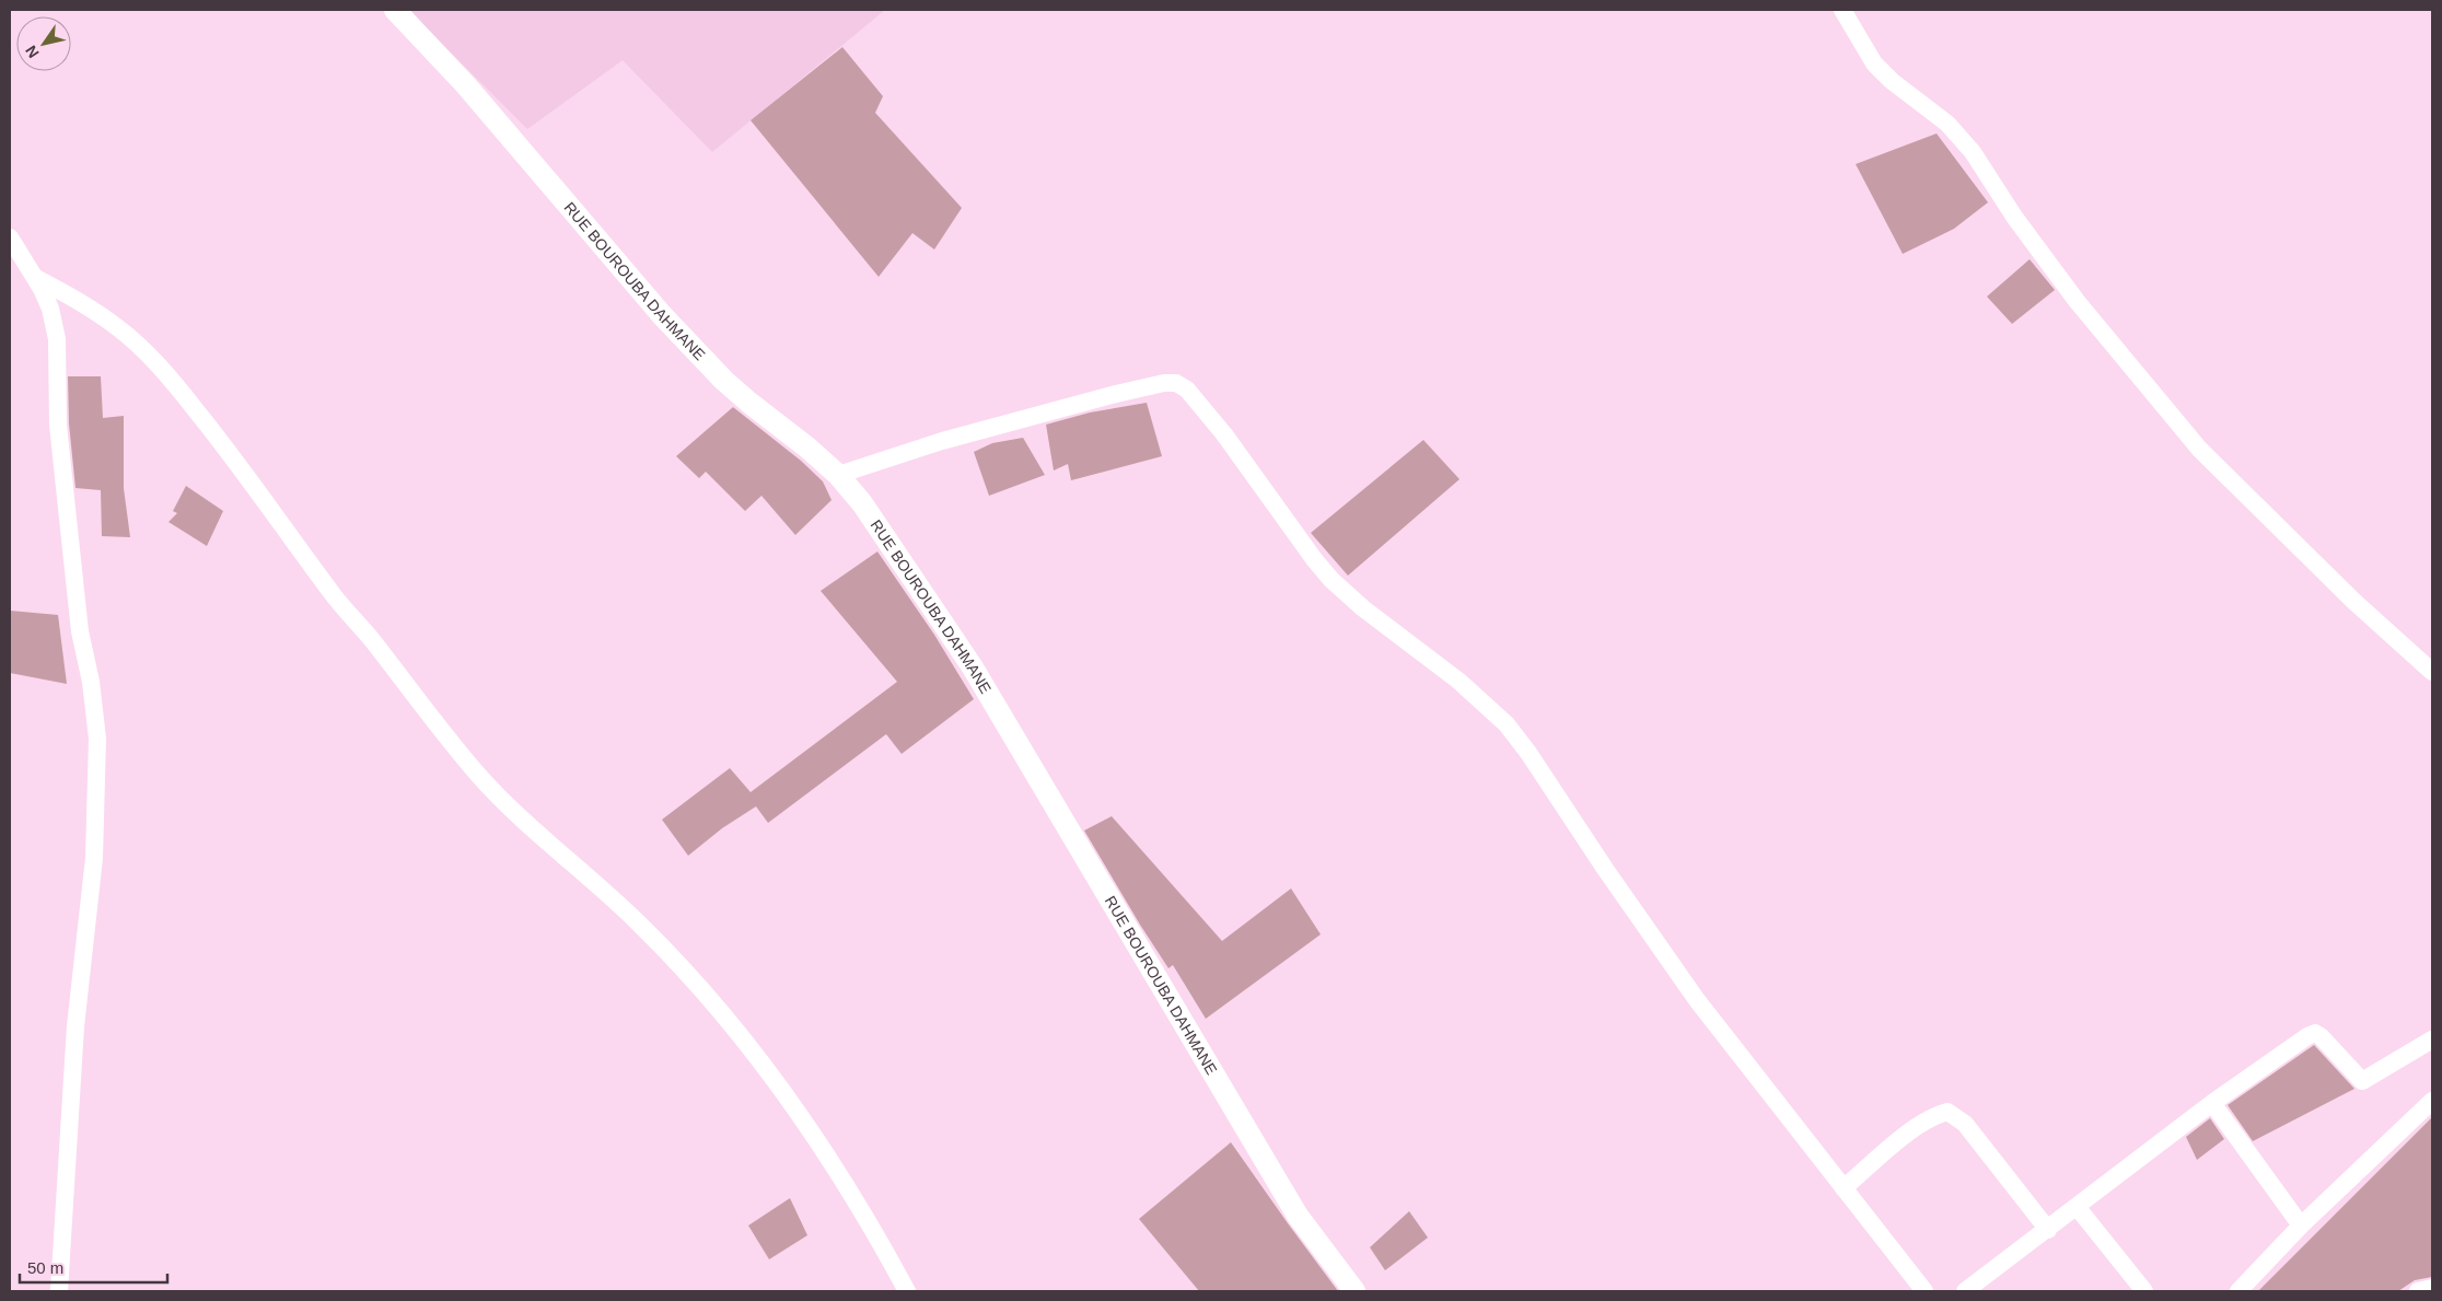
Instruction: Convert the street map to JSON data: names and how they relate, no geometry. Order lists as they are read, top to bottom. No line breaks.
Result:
{"streets":{"street":["RUE BOUROUBA DAHMANE"]},"scale_bar":"50 m","north":"bottom left"}
